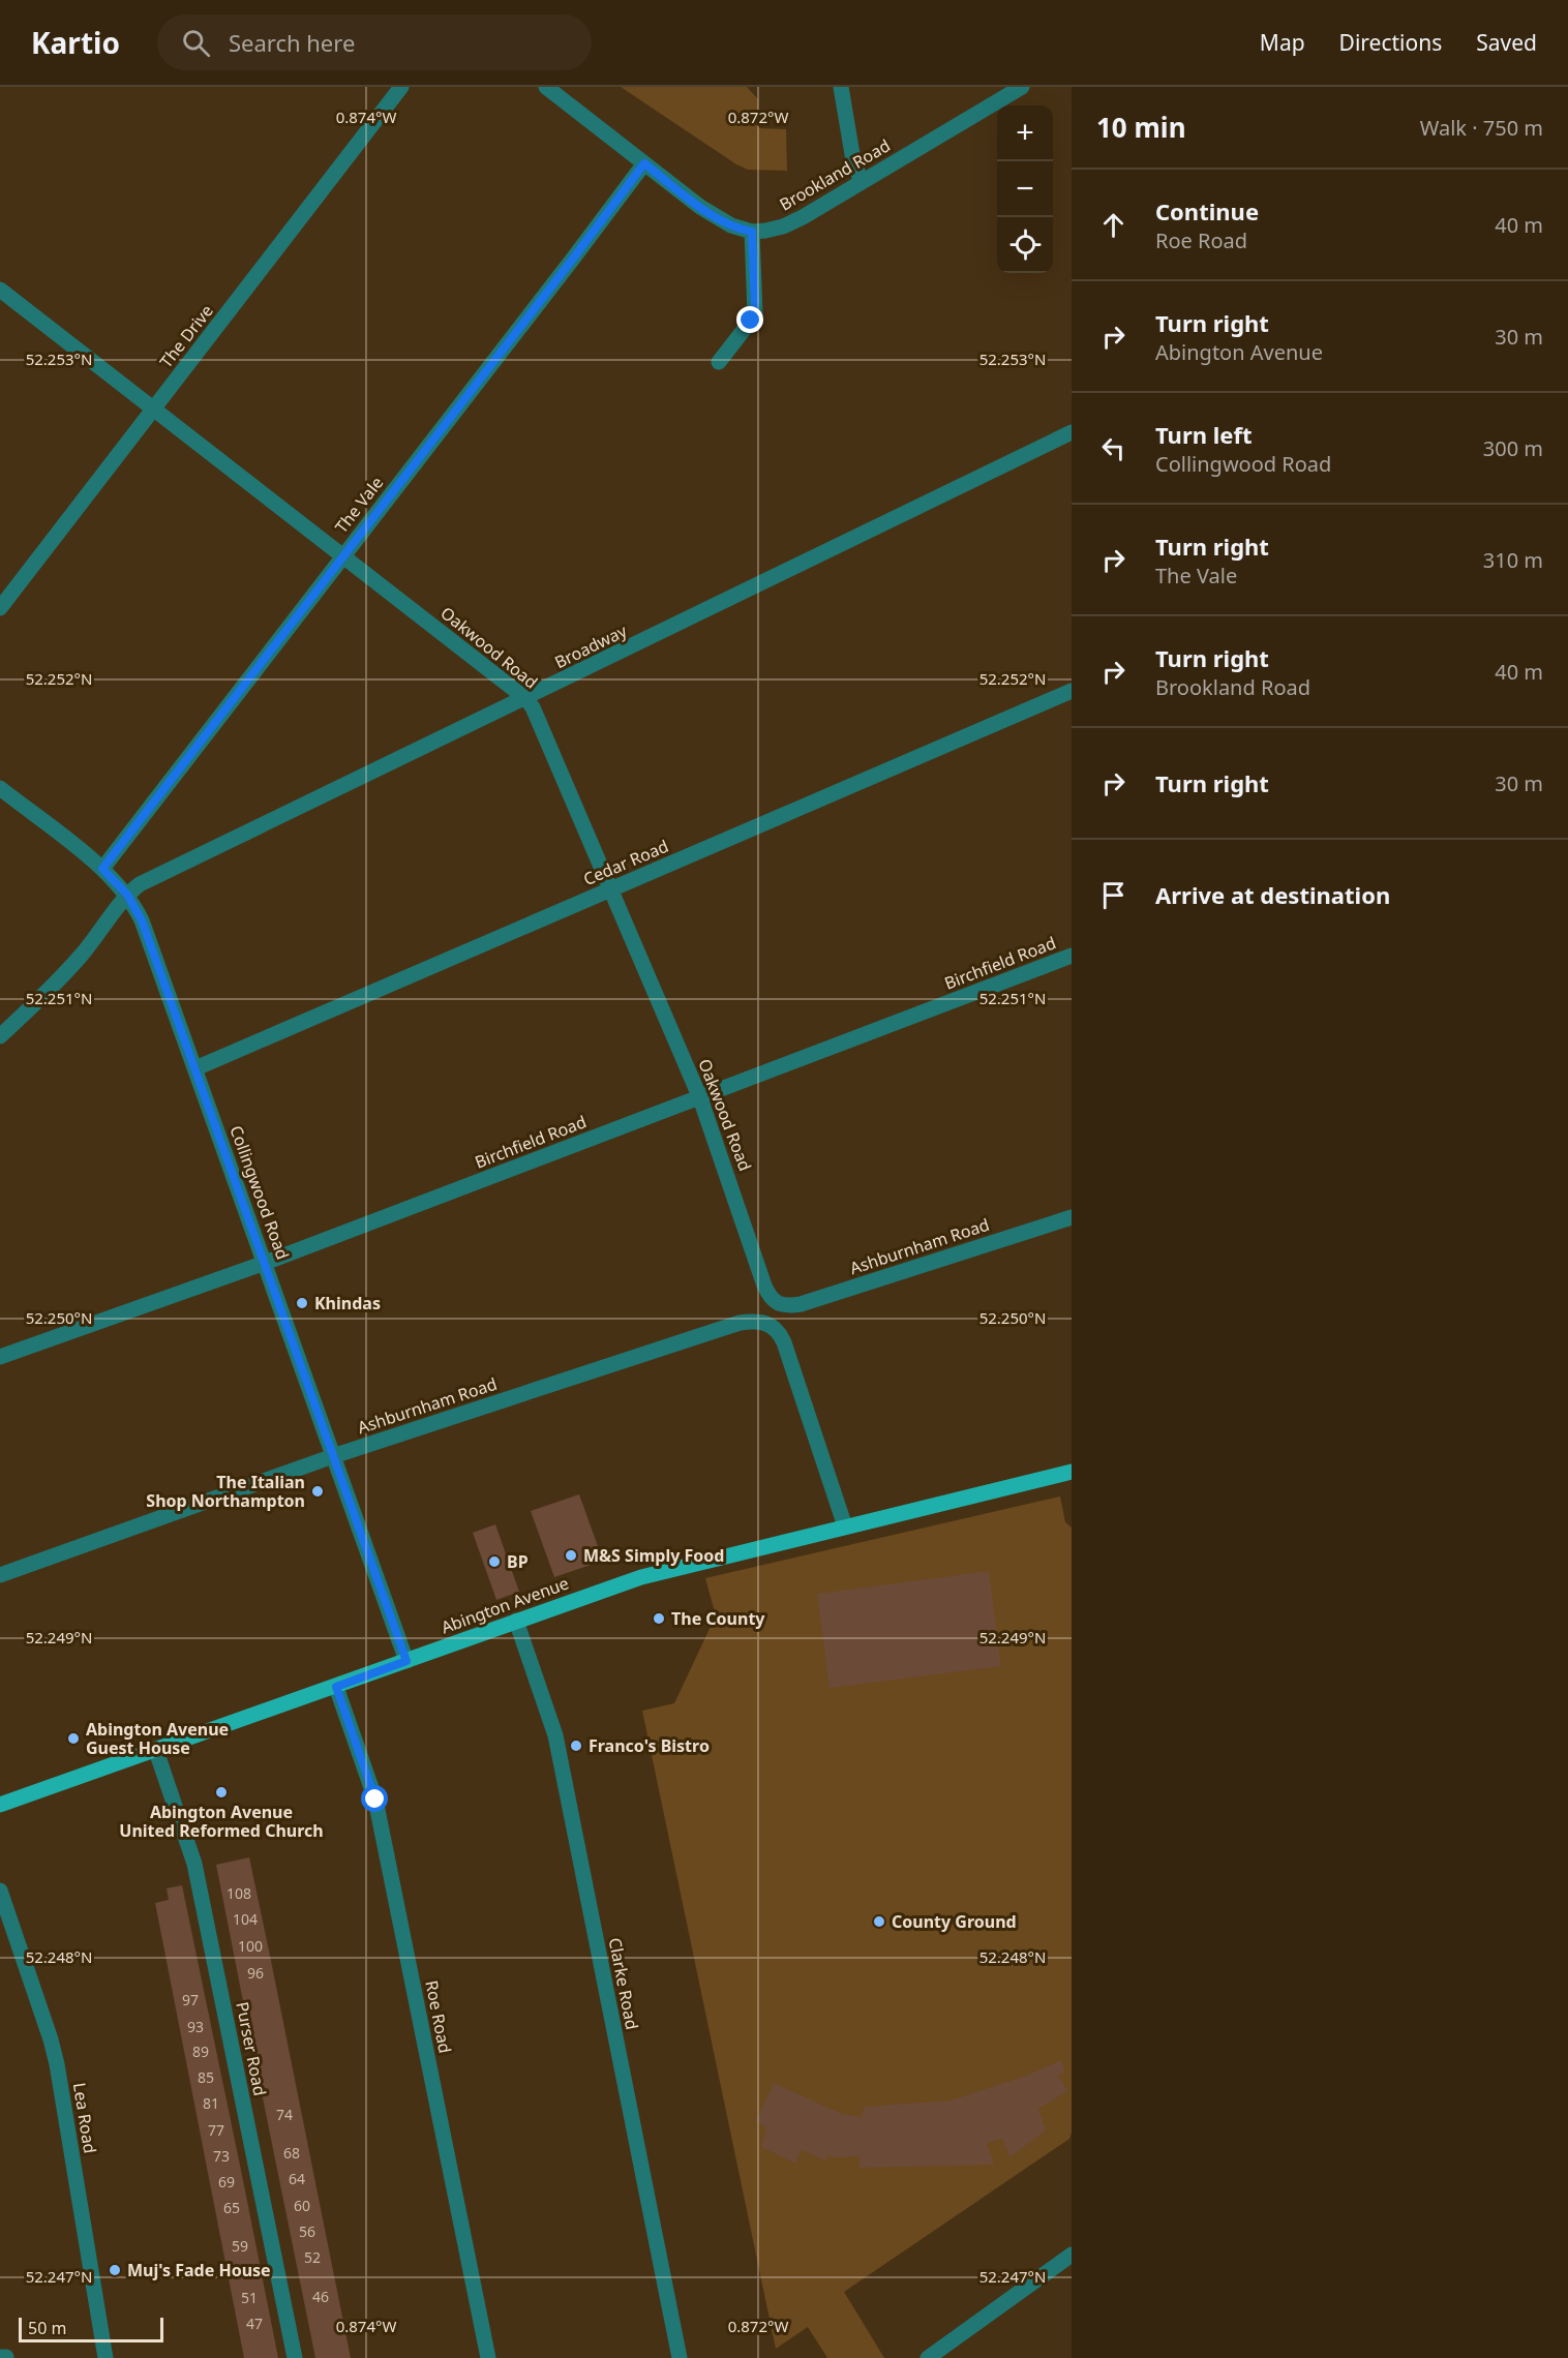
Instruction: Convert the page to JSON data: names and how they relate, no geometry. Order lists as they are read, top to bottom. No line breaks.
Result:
{"streets":{"main road":["Abington Avenue"],"street":["Brookland Road","The Drive","The Vale","Broadway","Oakwood Road","Cedar Road","Birchfield Road","Collingwood Road","Ashburnham Road","Clarke Road","Roe Road","Purser Road","Lea Road"]},"crossings":[["Brookland Road","The Vale"],["The Drive","Oakwood Road"],["The Vale","Oakwood Road"],["The Vale","Collingwood Road"],["Broadway","Oakwood Road"],["Broadway","Collingwood Road"],["Oakwood Road","Cedar Road"],["Oakwood Road","Birchfield Road"],["Oakwood Road","Ashburnham Road"],["Cedar Road","Collingwood Road"],["Birchfield Road","Collingwood Road"],["Collingwood Road","Ashburnham Road"],["Collingwood Road","Abington Avenue"],["Ashburnham Road","Abington Avenue"],["Abington Avenue","Clarke Road"],["Abington Avenue","Roe Road"],["Abington Avenue","Purser Road"]],"places":["Khindas","The Italian Shop Northampton","M&S Simply Food","BP","The County","Abington Avenue Guest House","Franco's Bistro","Abington Avenue United Reformed Church","County Ground","Muj's Fade House"],"house_numbers":["108","104","100","96","97","93","89","85","81","74","77","68","73","64","69","60","65","56","59","52","46","51","47"],"scale_bar":"50 m","page":{"header":"Kartio","search":"Search here","nav":["Map","Directions","Saved"],"heading":["10 min","Walk · 750 m"],"map_buttons":["+","−"],"list":[["Continue","Roe Road","40 m"],["Turn right","Abington Avenue","30 m"],["Turn left","Collingwood Road","300 m"],["Turn right","The Vale","310 m"],["Turn right","Brookland Road","40 m"],["Turn right","30 m"],"Arrive at destination"],"scale":"50 m"},"coordinates":["0.874°W","0.872°W","52.253°N","52.252°N","52.251°N","52.250°N","52.249°N","52.248°N","52.247°N"]}
